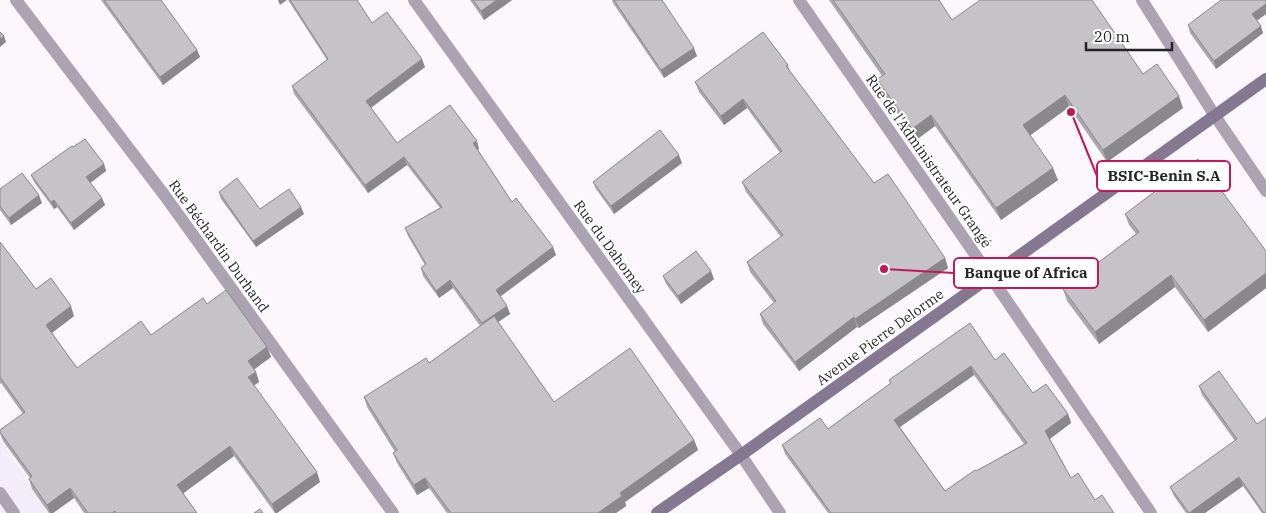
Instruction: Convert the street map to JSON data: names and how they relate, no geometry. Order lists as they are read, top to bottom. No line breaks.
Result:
{"streets":{"main road":["Avenue Pierre Delorme"],"street":["Rue de l'Administrateur Grangé","Rue Béchardin Durhand","Rue du Dahomey"]},"crossings":[["Rue de l'Administrateur Grangé","Avenue Pierre Delorme"],["Rue du Dahomey","Avenue Pierre Delorme"]],"places":["BSIC-Benin S.A","Banque of Africa"],"scale_bar":"20 m"}
